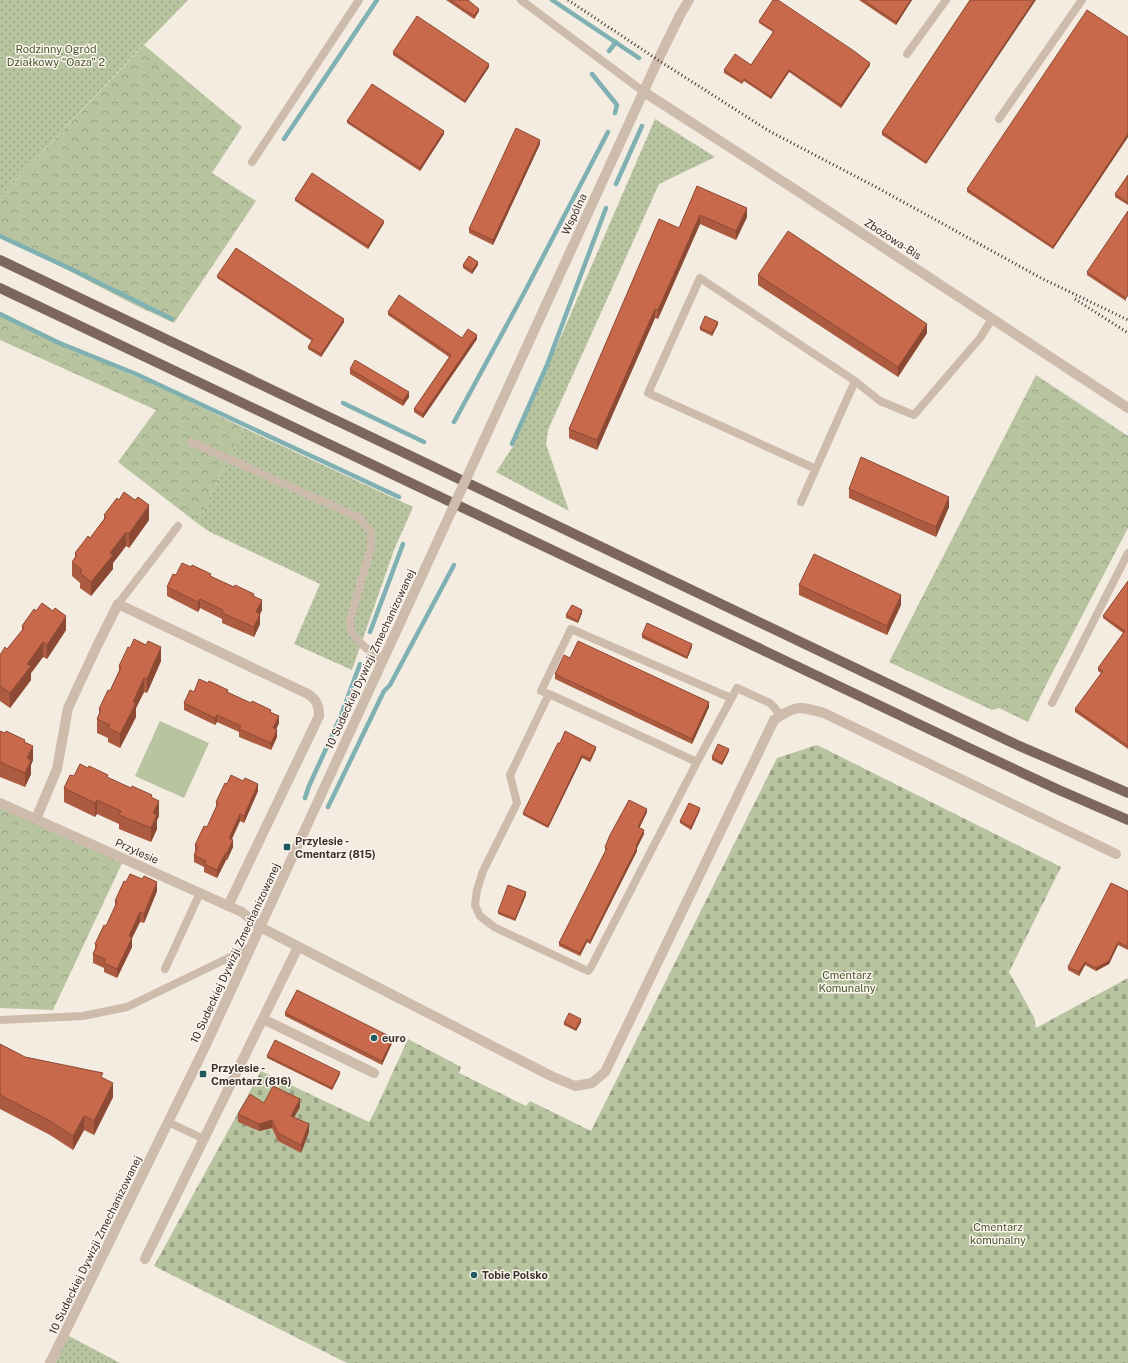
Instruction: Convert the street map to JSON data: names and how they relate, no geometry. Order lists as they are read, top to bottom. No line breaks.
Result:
{"streets":{"street":["Wspólna","Zbożowa-Bis","10 Sudeckiej Dywizji Zmechanizowanej","Przylesie"]},"crossings":[["Wspólna","Zbożowa-Bis"],["Wspólna","10 Sudeckiej Dywizji Zmechanizowanej"],["10 Sudeckiej Dywizji Zmechanizowanej","Przylesie"]],"parks":["Rodzinny Ogród Działkowy \"Oaza\" 2","Cmentarz Komunalny","Cmentarz komunalny"],"places":{"transit":["Przylesie - Cmentarz (815)","Przylesie - Cmentarz (816)"],"other":["euro","Tobie Polsko"]}}
